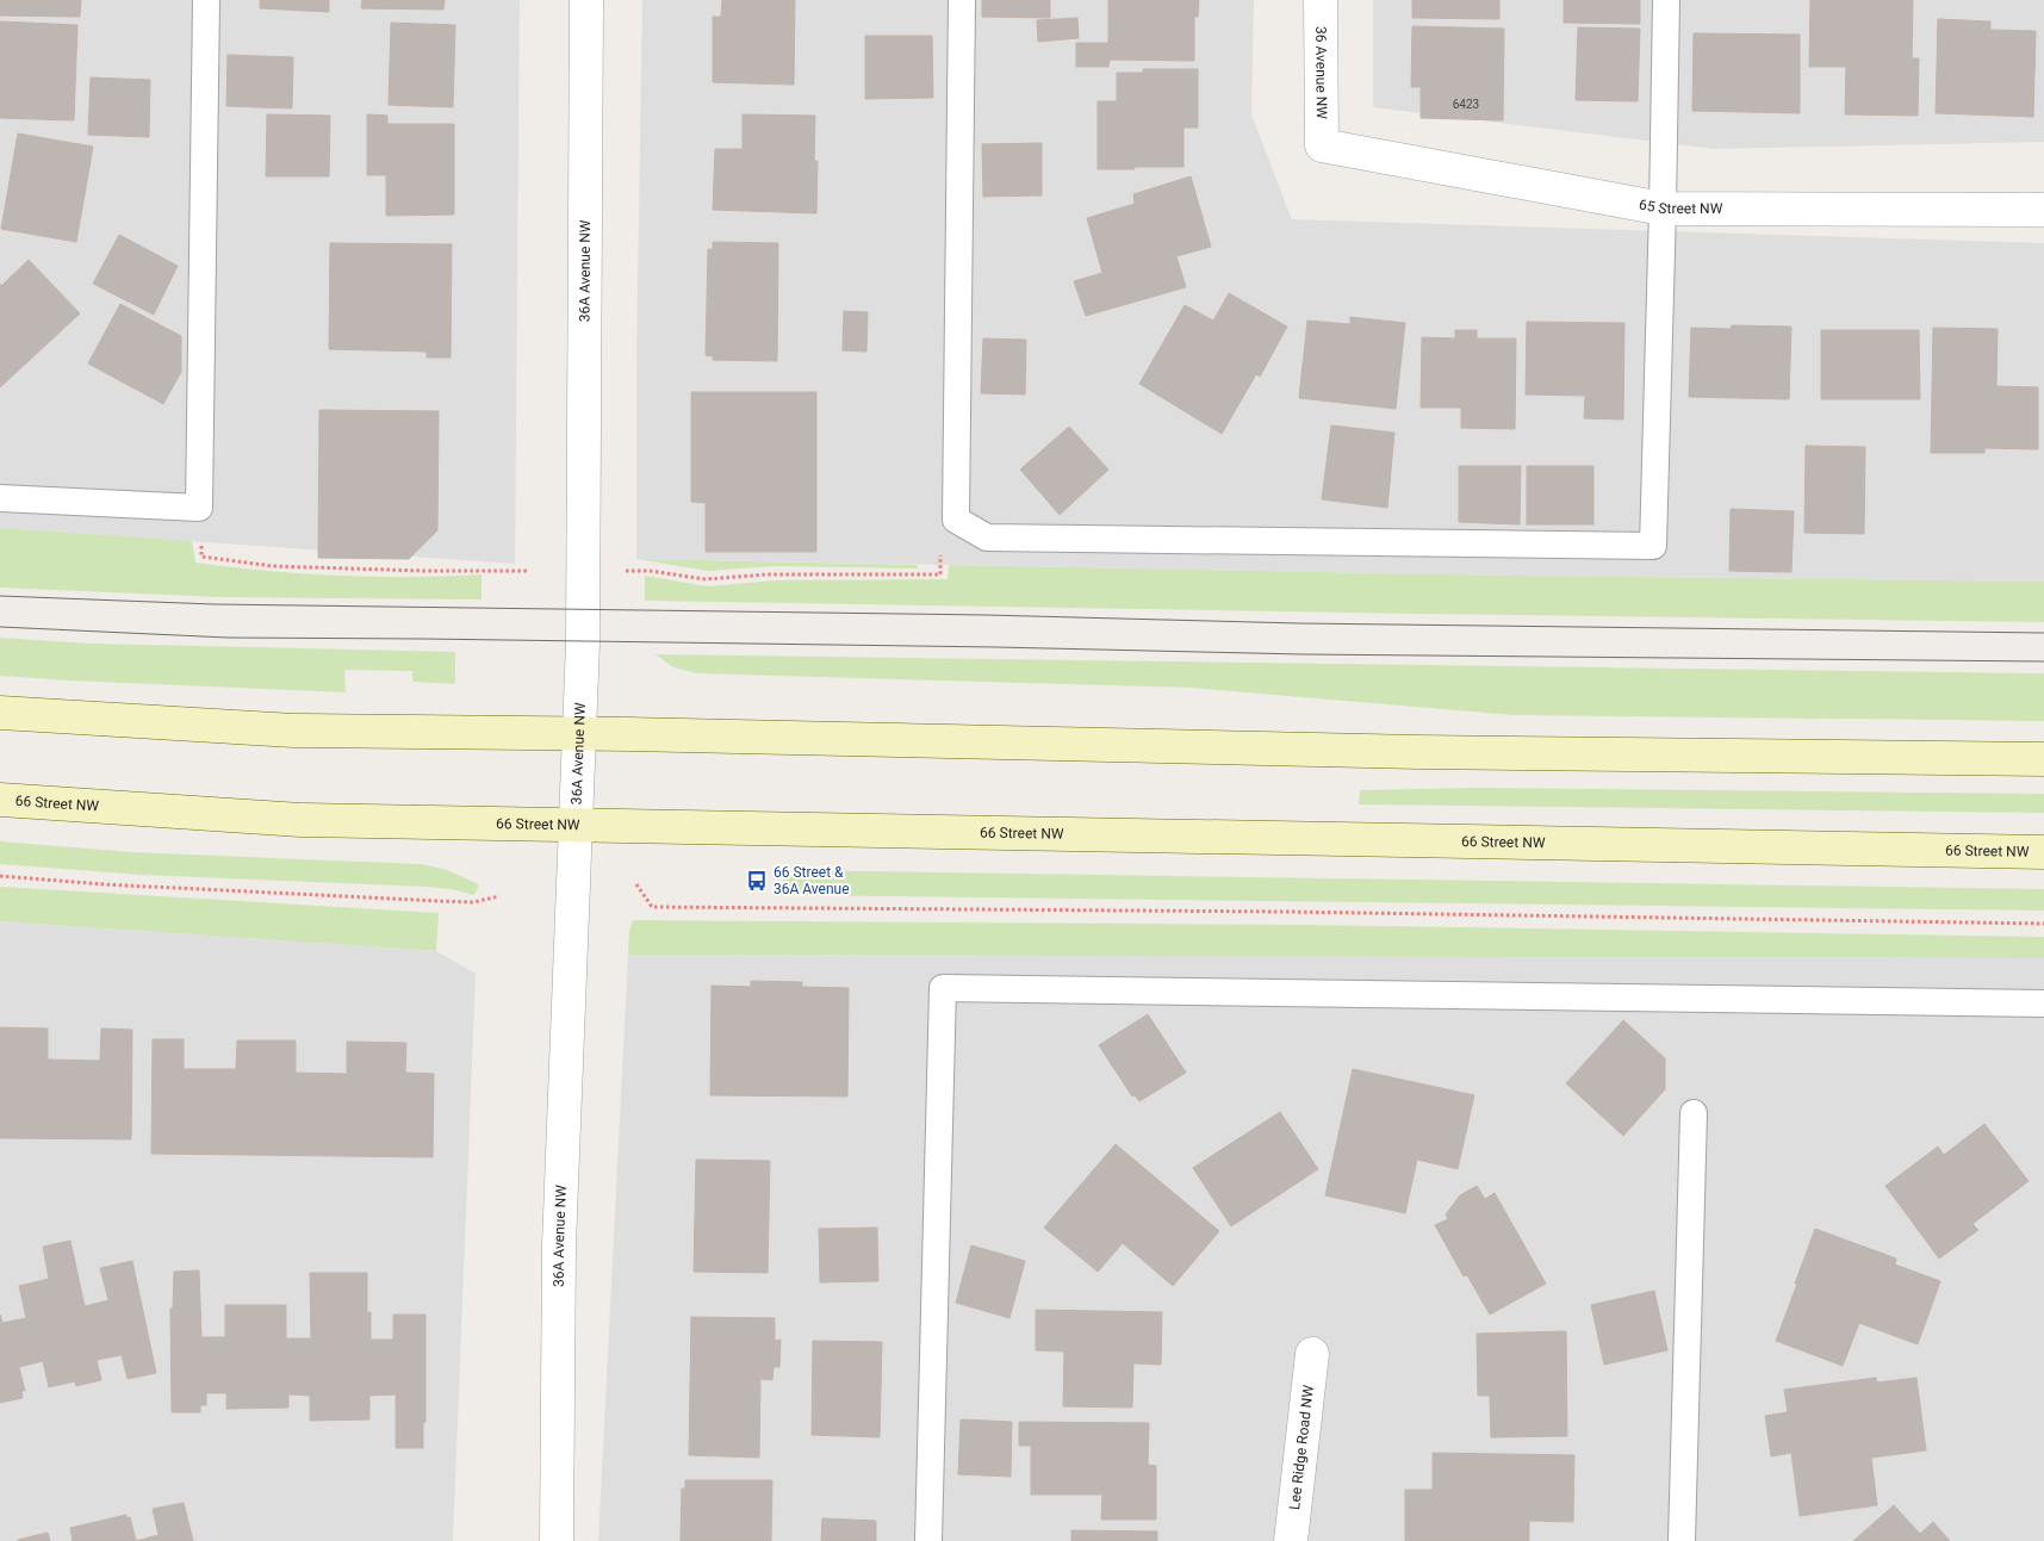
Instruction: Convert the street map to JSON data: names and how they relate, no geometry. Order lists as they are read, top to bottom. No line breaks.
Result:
{"streets":{"main road":["66 Street NW"],"street":["36 Avenue NW","65 Street NW","36A Avenue NW","Lee Ridge Road NW"]},"crossings":[["36 Avenue NW","65 Street NW"],["36A Avenue NW","66 Street NW"]],"places":{"bus stop":["66 Street & 36A Avenue"]},"house_numbers":["6423"]}
